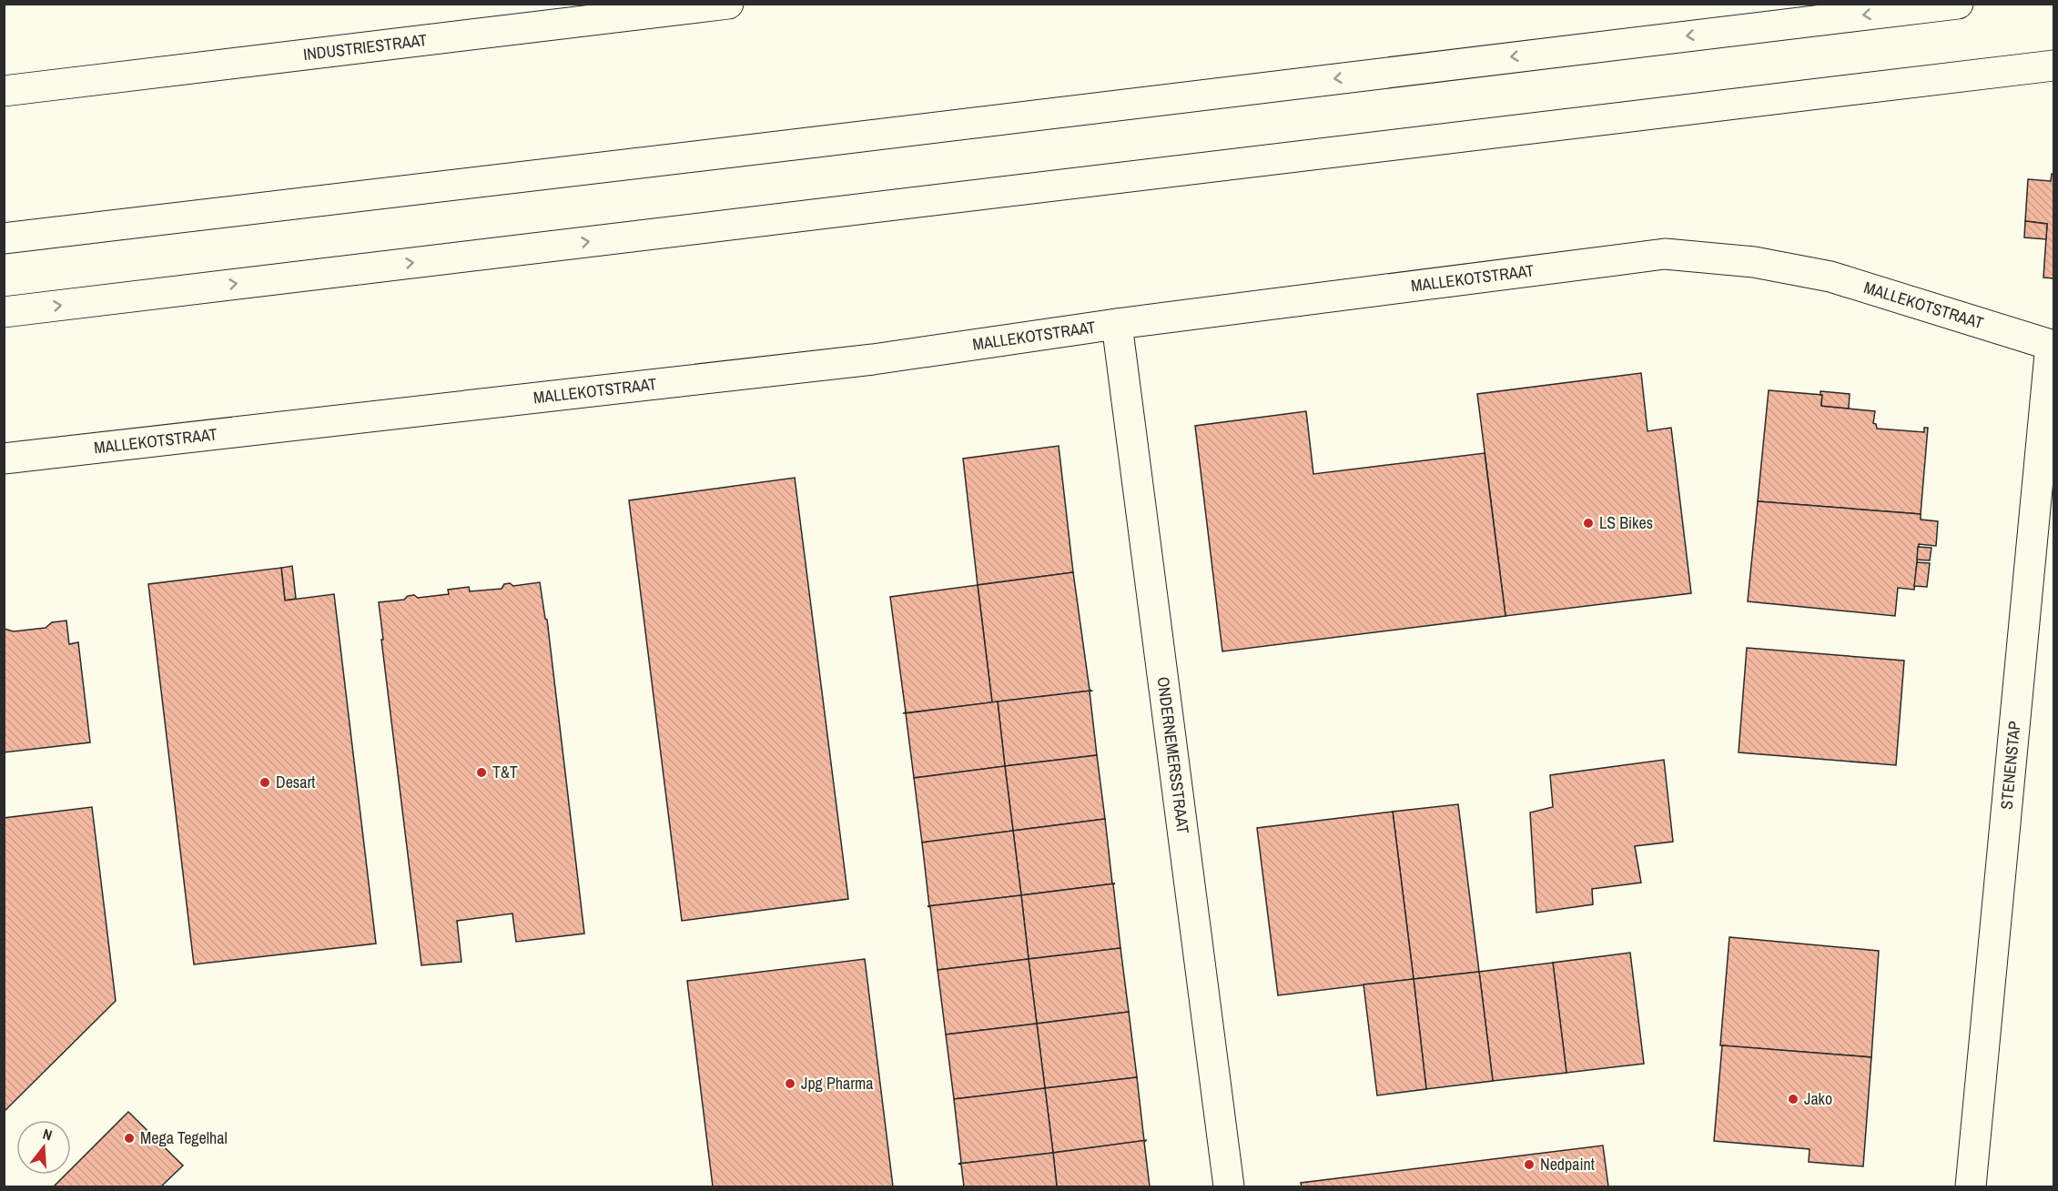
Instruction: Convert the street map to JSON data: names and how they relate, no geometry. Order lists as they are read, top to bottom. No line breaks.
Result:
{"streets":{"main road":["INDUSTRIESTRAAT","MALLEKOTSTRAAT","ONDERNEMERSSTRAAT","STENENSTAP"]},"crossings":[["MALLEKOTSTRAAT","ONDERNEMERSSTRAAT"],["MALLEKOTSTRAAT","STENENSTAP"]],"places":["LS Bikes","T&T","Desart","Jpg Pharma","Jako","Mega Tegelhal","Nedpaint"],"north":"top"}
